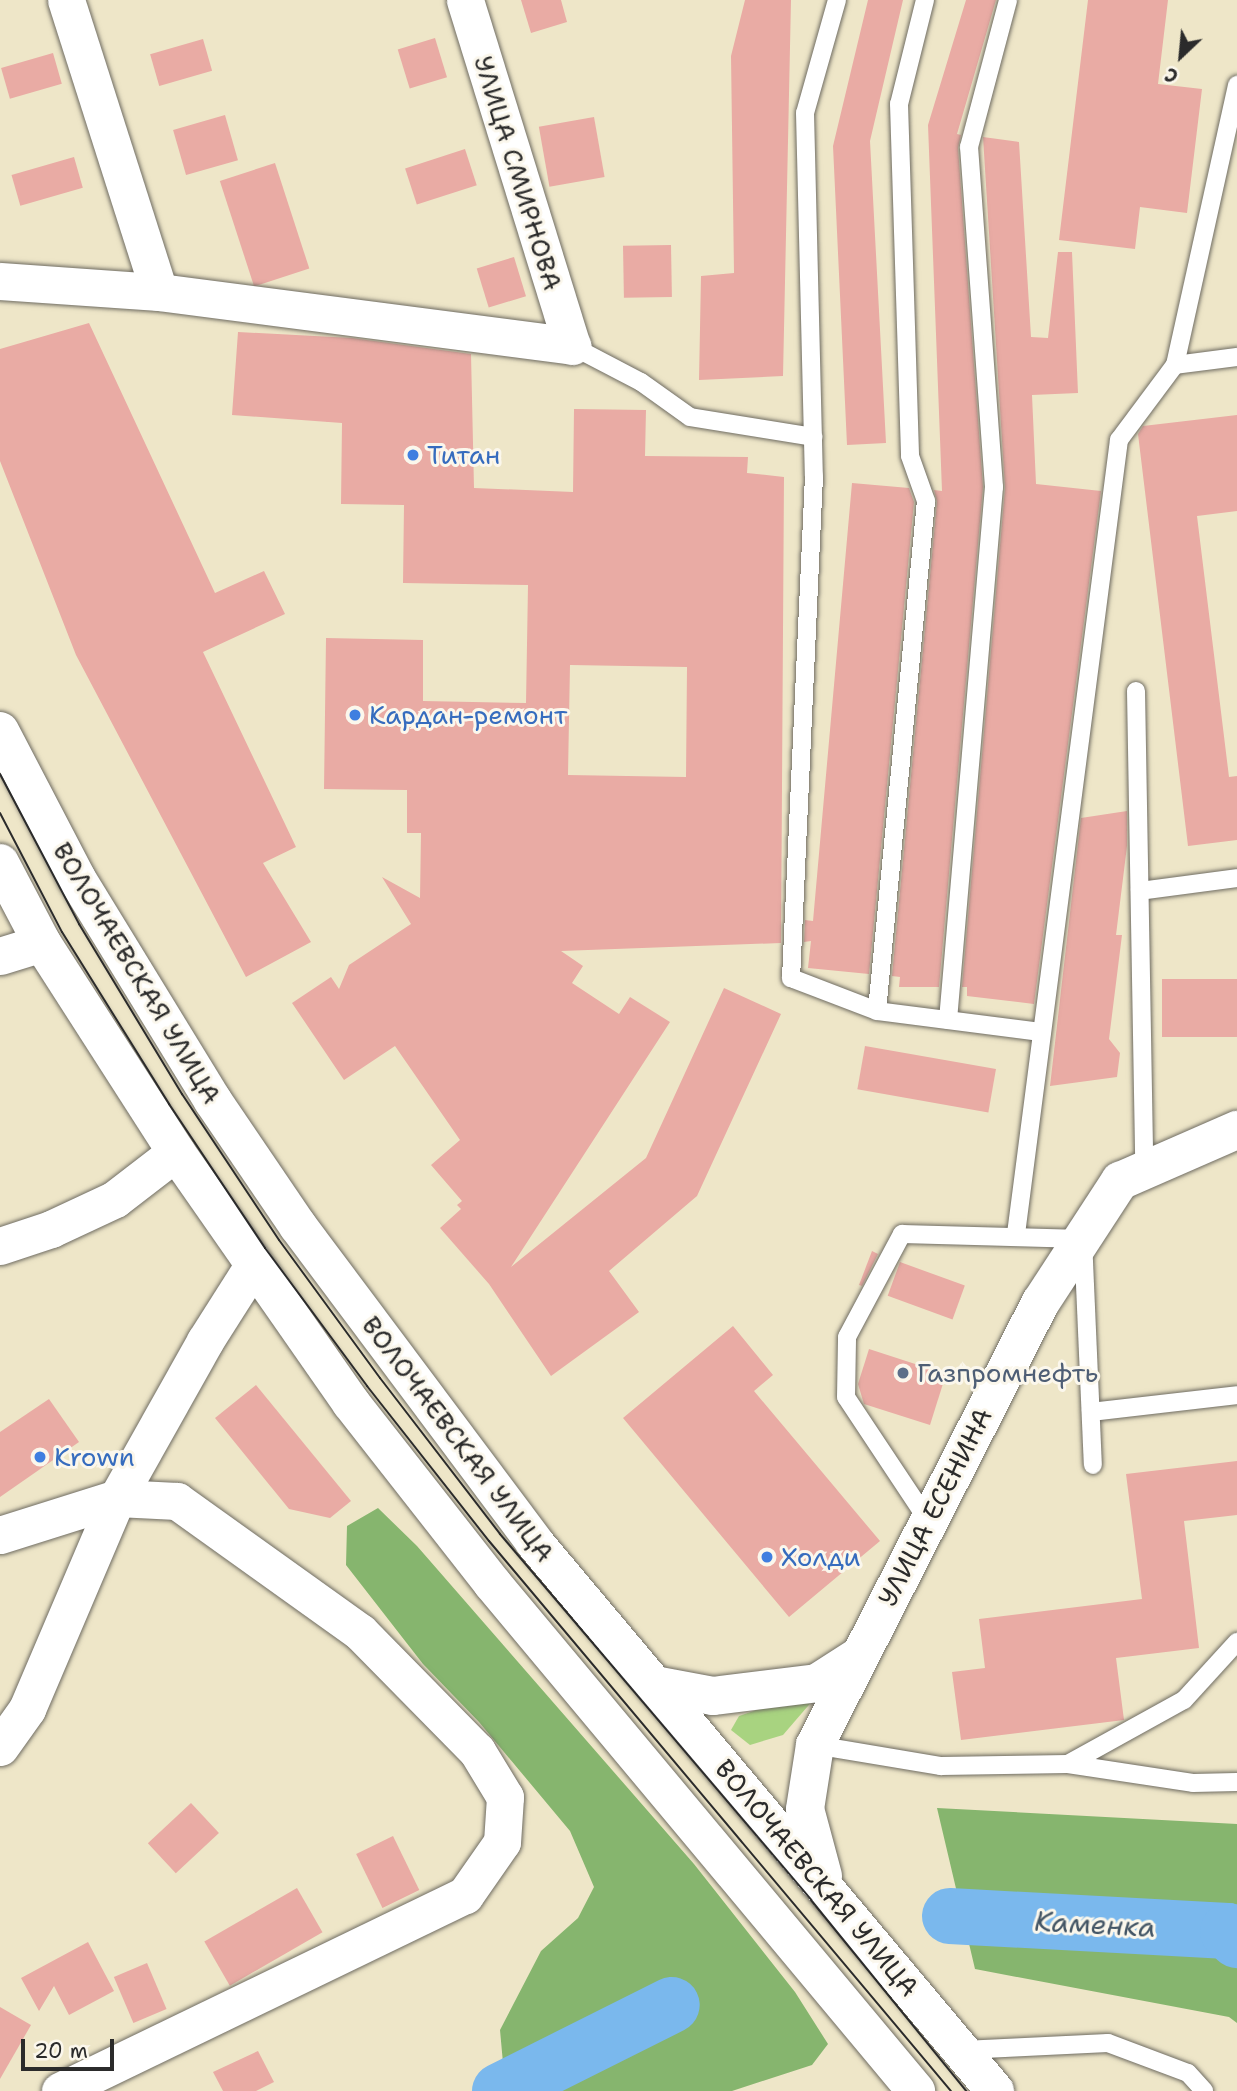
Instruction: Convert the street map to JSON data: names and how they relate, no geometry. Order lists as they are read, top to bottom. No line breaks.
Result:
{"streets":{"main road":["ВОЛОЧАЕВСКАЯ УЛИЦА","УЛИЦА ЕСЕНИНА"],"street":["УЛИЦА СМИРНОВА"]},"crossings":[["ВОЛОЧАЕВСКАЯ УЛИЦА","УЛИЦА ЕСЕНИНА"]],"water":["Каменка"],"places":["Титан","Кардан-ремонт","Газпромнефть","Krown","Холди"],"scale_bar":"20 m","north":"bottom left"}
